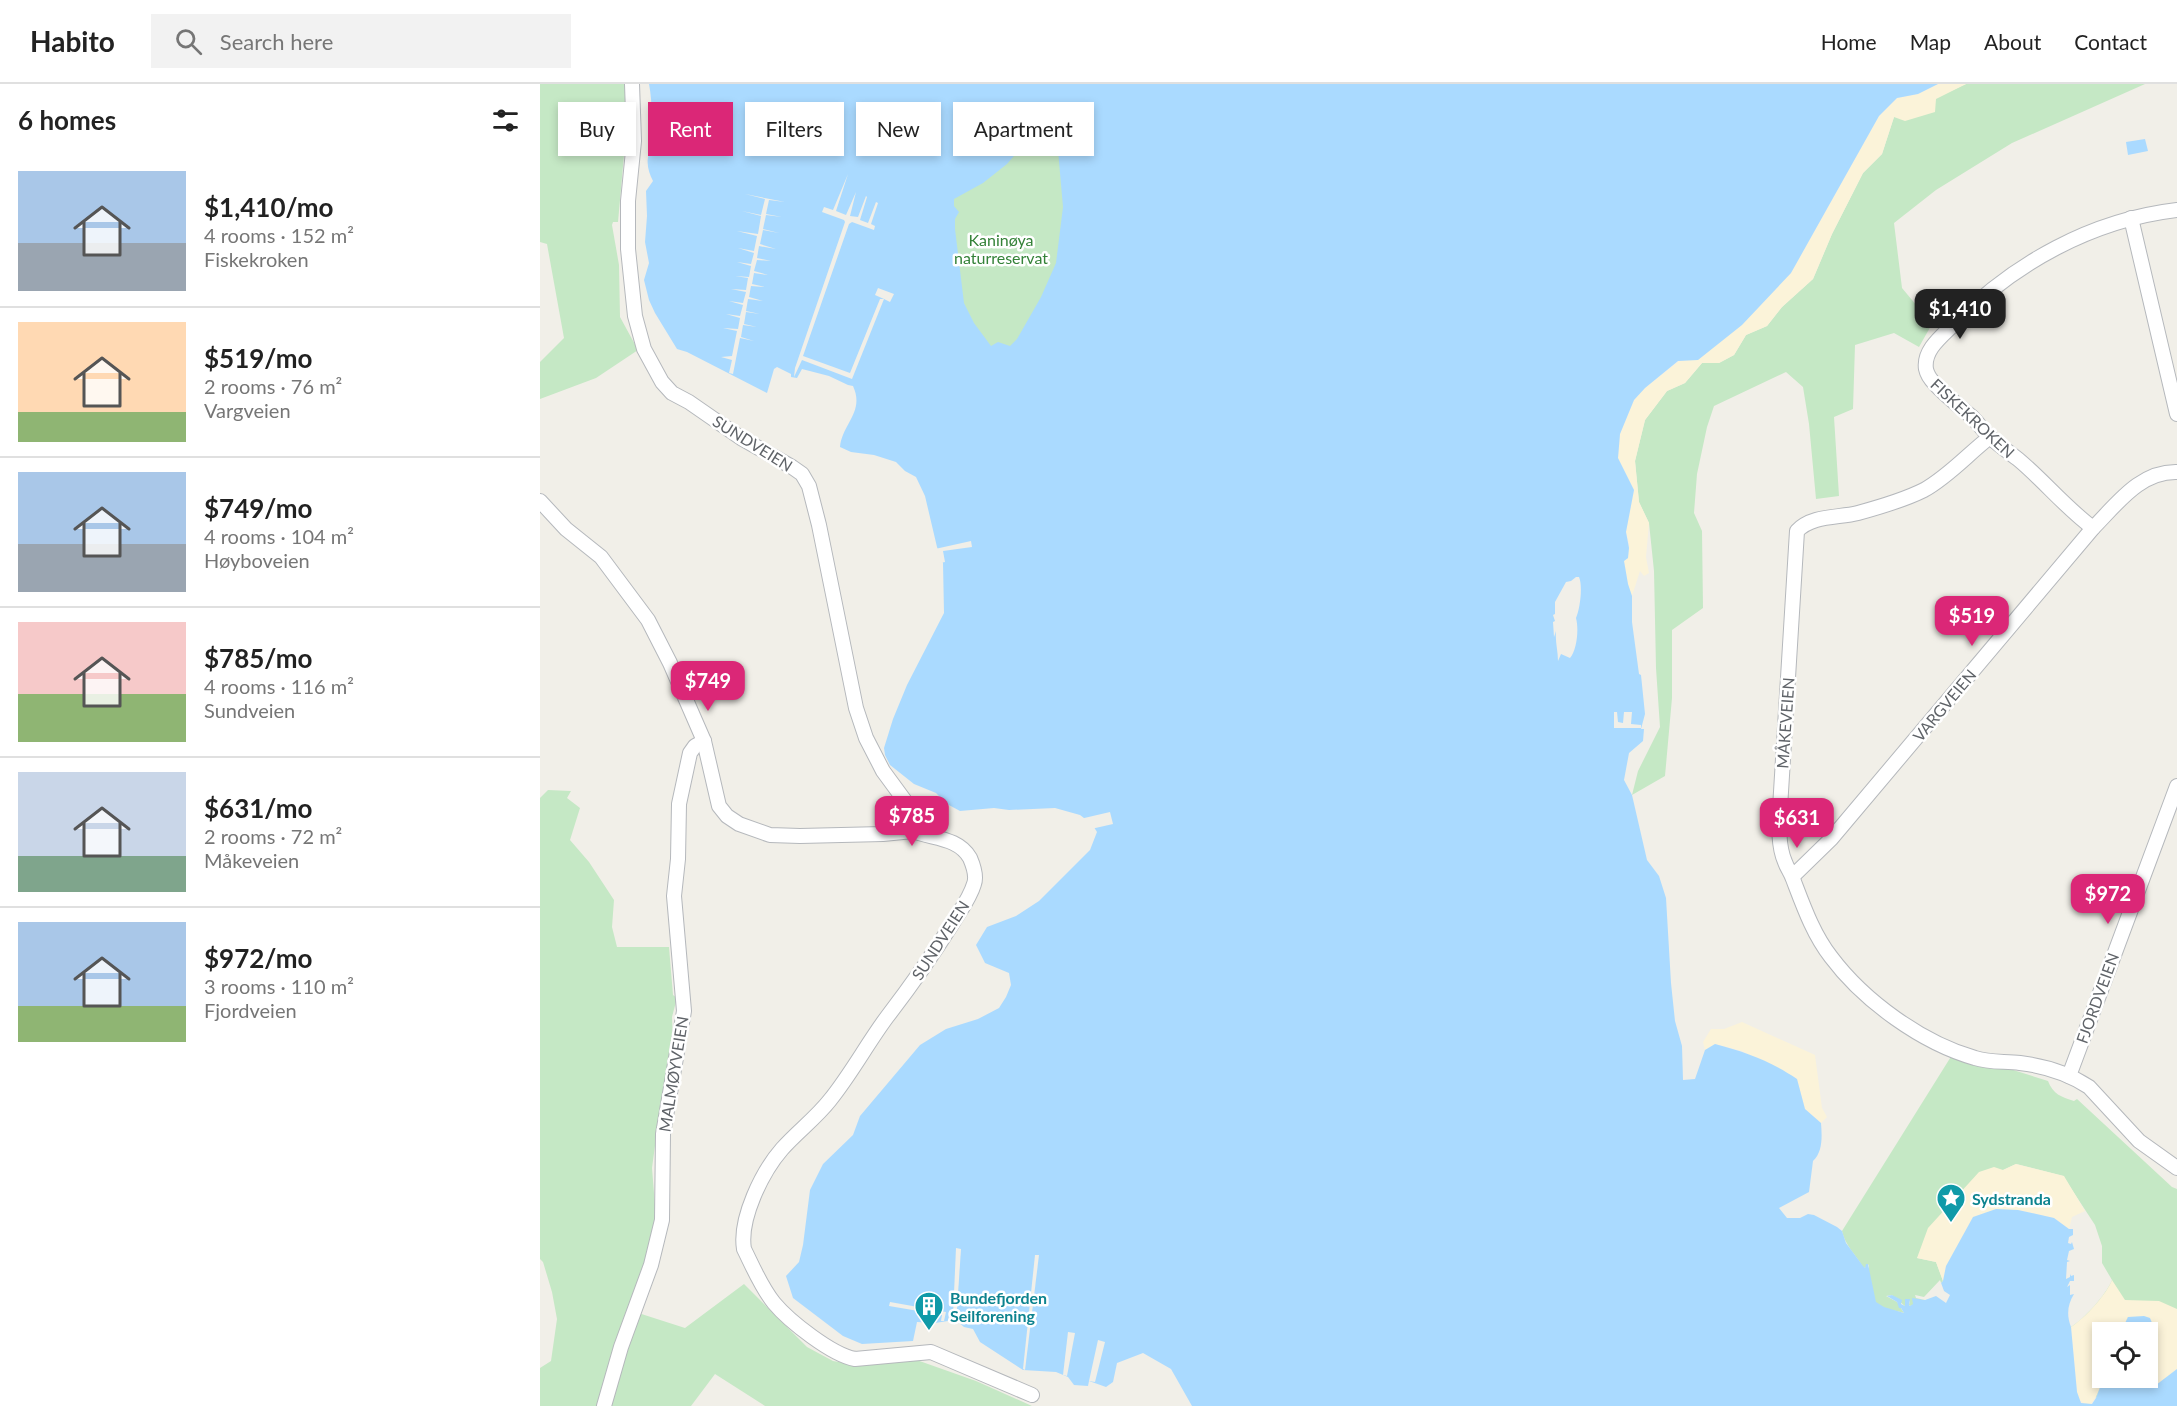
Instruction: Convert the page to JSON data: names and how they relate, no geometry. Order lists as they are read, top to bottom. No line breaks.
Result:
{"streets":{"street":["FISKEKROKEN","SUNDVEIEN","VARGVEIEN","MÅKEVEIEN","FJORDVEIEN","MALMØYVEIEN"]},"crossings":[["FISKEKROKEN","VARGVEIEN"],["FISKEKROKEN","MÅKEVEIEN"],["VARGVEIEN","MÅKEVEIEN"],["MÅKEVEIEN","FJORDVEIEN"]],"parks":["Kaninøya naturreservat"],"places":{"place":["Sydstranda"],"building":["Bundefjorden Seilforening"]},"page":{"header":"Habito","search":"Search here","nav":["Home","Map","About","Contact"],"heading":"6 homes","chip":["Buy","Rent","Filters","New","Apartment"],"list":[{"name":"$1,410/mo","note":"4 rooms · 152 m² · Fiskekroken"},{"name":"$519/mo","note":"2 rooms · 76 m² · Vargveien"},{"name":"$749/mo","note":"4 rooms · 104 m² · Høyboveien"},{"name":"$785/mo","note":"4 rooms · 116 m² · Sundveien"},{"name":"$631/mo","note":"2 rooms · 72 m² · Måkeveien"},{"name":"$972/mo","note":"3 rooms · 110 m² · Fjordveien"}],"price":["$1,410","$519","$749","$785","$631","$972"]}}
